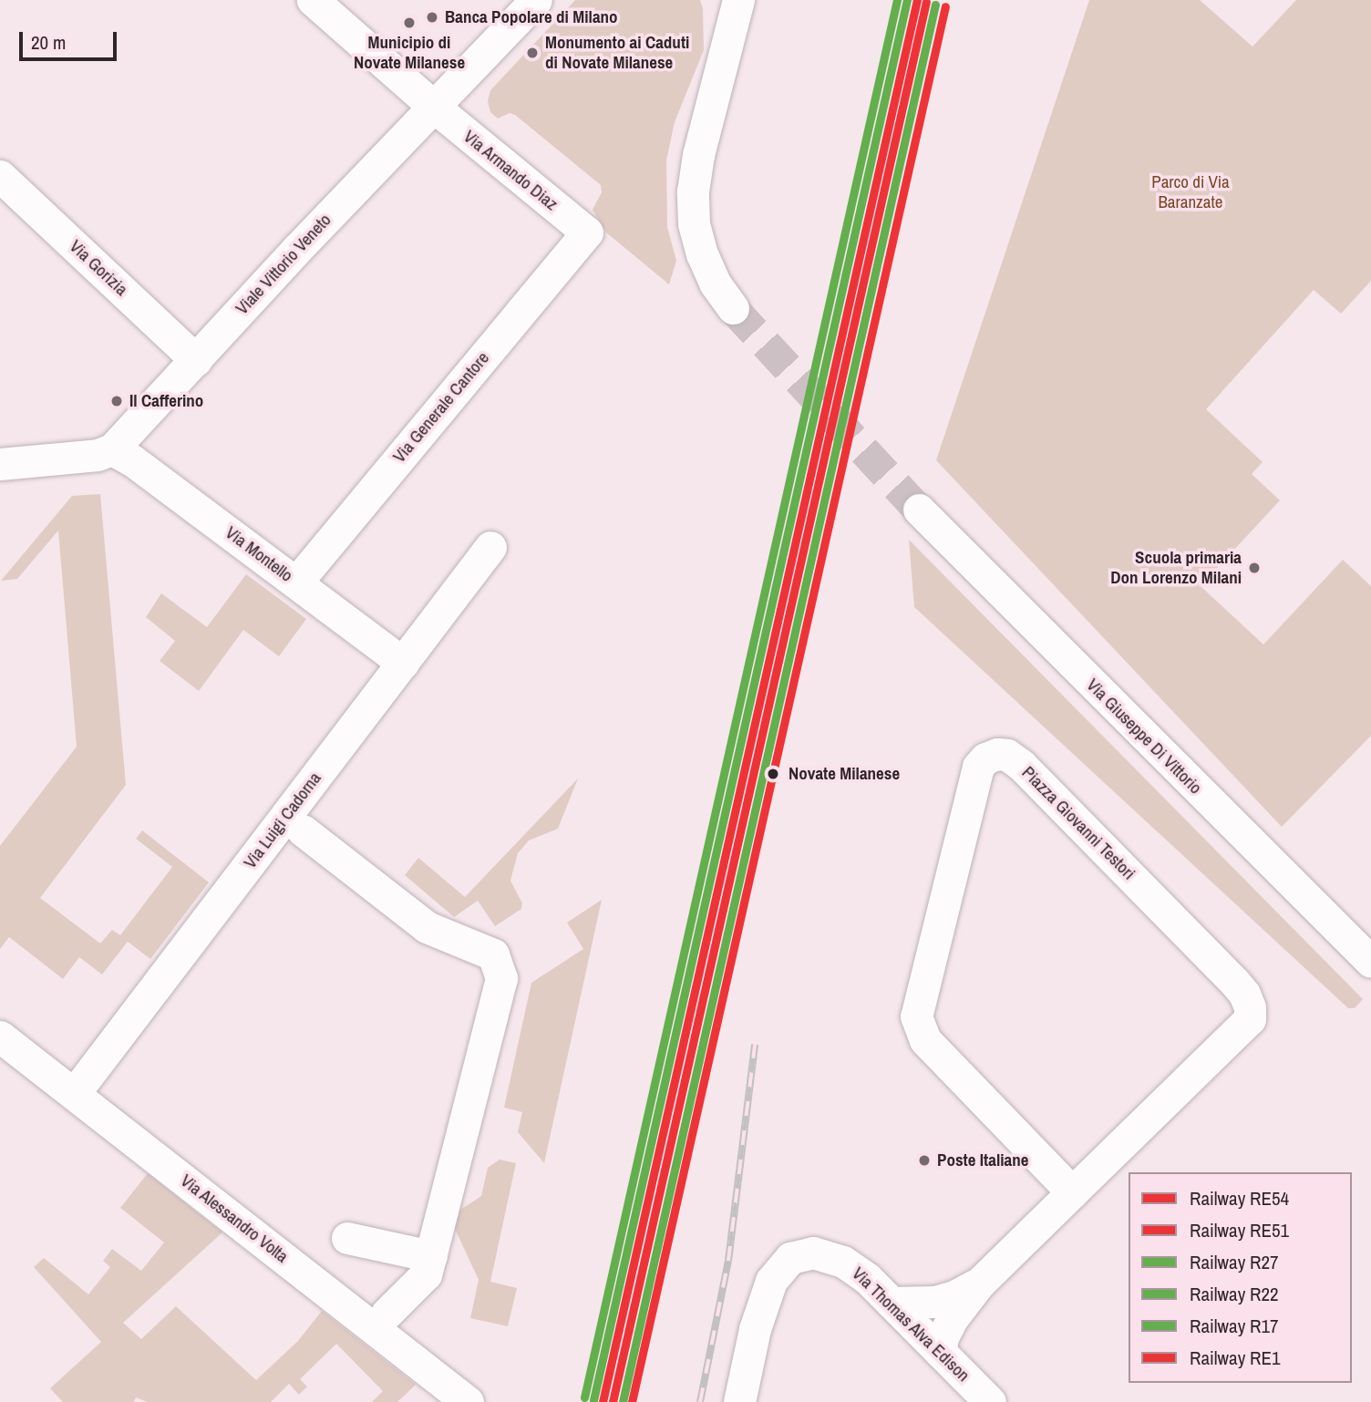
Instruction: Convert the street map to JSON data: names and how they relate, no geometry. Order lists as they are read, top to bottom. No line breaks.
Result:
{"streets":{"street":["Via Armando Diaz","Viale Vittorio Veneto","Via Gorizia","Via Generale Cantore","Via Montello","Via Giuseppe Di Vittorio","Via Luigi Cadorna","Piazza Giovanni Testori","Via Alessandro Volta","Via Thomas Alva Edison"]},"crossings":[["Via Armando Diaz","Viale Vittorio Veneto"],["Via Armando Diaz","Via Generale Cantore"],["Viale Vittorio Veneto","Via Gorizia"],["Viale Vittorio Veneto","Via Montello"],["Via Generale Cantore","Via Montello"],["Via Montello","Via Luigi Cadorna"],["Via Luigi Cadorna","Via Alessandro Volta"],["Piazza Giovanni Testori","Via Thomas Alva Edison"]],"parks":["Parco di Via Baranzate"],"places":["Banca Popolare di Milano","Municipio di Novate Milanese","Monumento ai Caduti di Novate Milanese","Il Cafferino","Scuola primaria Don Lorenzo Milani","Novate Milanese","Poste Italiane"],"lines":["rail line RE54","rail line R27","rail line R17","rail line RE51","rail line R22","rail line RE1"],"legend":["Railway RE54","Railway RE51","Railway R27","Railway R22","Railway R17","Railway RE1"],"scale_bar":"20 m"}
